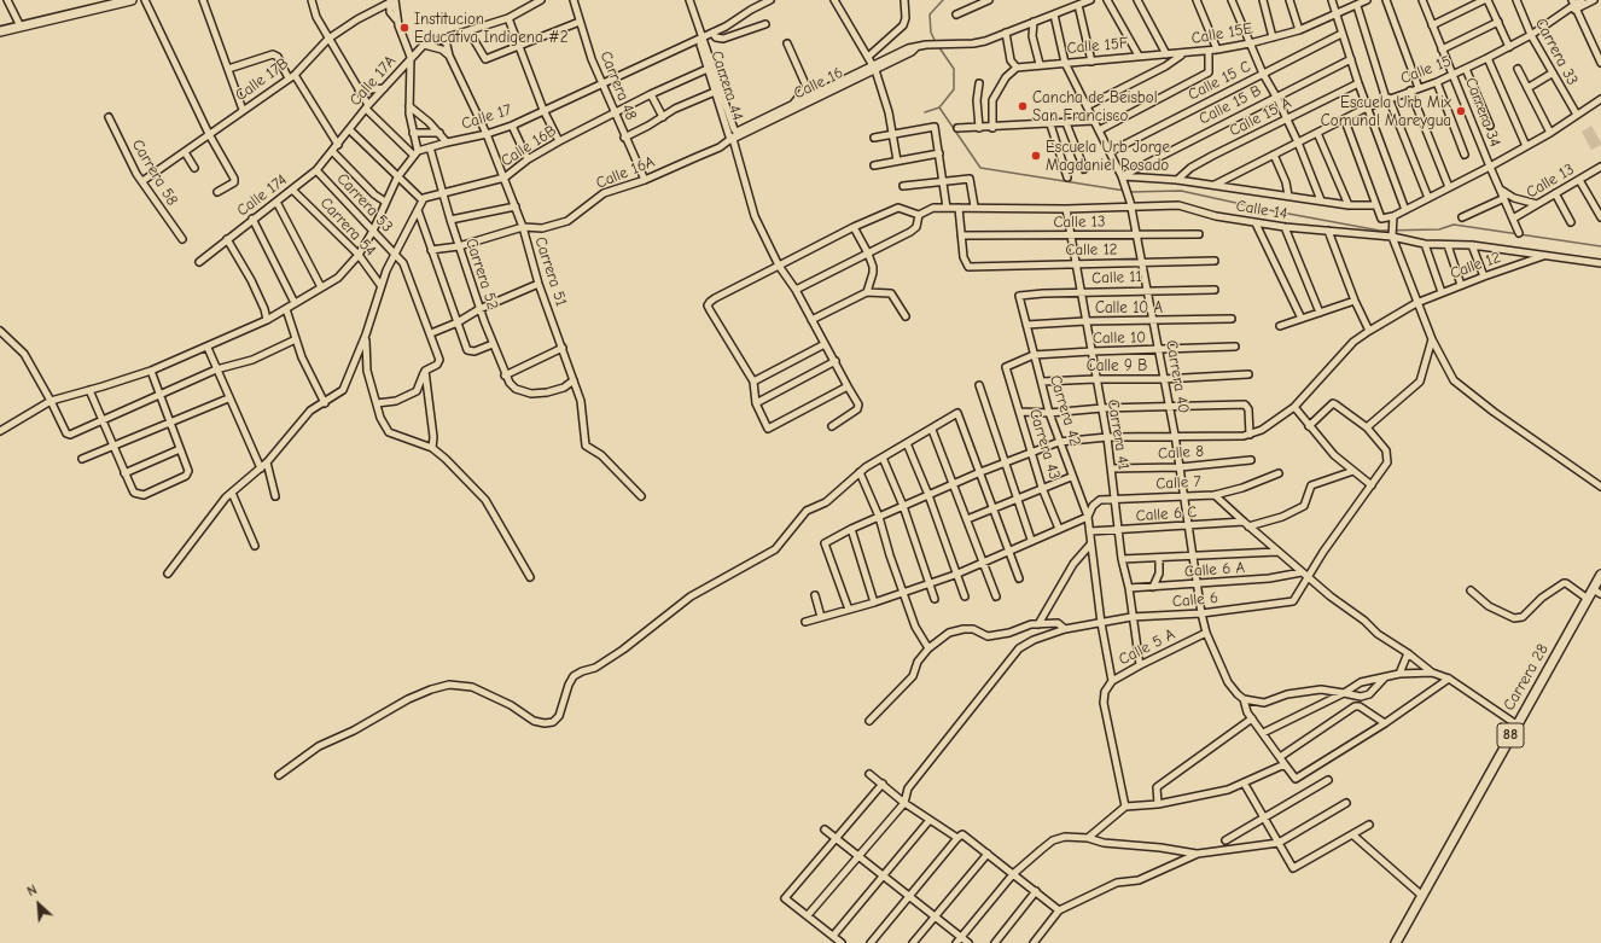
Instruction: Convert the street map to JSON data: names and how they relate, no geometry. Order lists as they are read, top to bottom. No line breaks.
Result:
{"streets":{"highway":["Carrera 28","88"],"street":["Calle 15E","Calle 15F","Carrera 33","Calle 15","Calle 17B","Calle 17A","Calle 15 C","Calle 16","Carrera 48","Carrera 44","Calle 15 B","Carrera 34","Calle 17","Calle 15 A","Calle 16B","Carrera 58","Calle 16A","Calle 13","Calle 174","Carrera 53","Calle 14","Carrera 54","Calle 12","Carrera 51","Carrera 52","Calle 11","Calle 10 A","Calle 10","Calle 9 B","Carrera 40","Carrera 42","Carrera 41","Carrera 43","Calle 8","Calle 7","Calle 6 C","Calle 6 A","Calle 6","Calle 5 A"]},"crossings":[["Calle 15E","Calle 15F"],["Calle 15E","Carrera 40"],["Calle 15F","Carrera 40"],["Carrera 33","Calle 15"],["Calle 15","Carrera 34"],["Calle 17B","Carrera 58"],["Calle 17A","Calle 174"],["Calle 17A","Carrera 51"],["Calle 15 C","Carrera 40"],["Calle 16","Carrera 44"],["Calle 16","Calle 16A"],["Calle 16","Carrera 40"],["Carrera 48","Calle 17"],["Carrera 48","Calle 16B"],["Carrera 48","Calle 16A"],["Carrera 44","Calle 17"],["Carrera 44","Calle 16B"],["Carrera 44","Calle 16A"],["Calle 15 B","Carrera 40"],["Carrera 34","Calle 13"],["Calle 17","Carrera 51"],["Calle 17","Carrera 52"],["Calle 16B","Carrera 51"],["Calle 16B","Carrera 52"],["Calle 16A","Carrera 51"],["Calle 13","Calle 12"],["Calle 13","Carrera 40"],["Calle 13","Carrera 41"],["Calle 174","Carrera 53"],["Calle 174","Carrera 54"],["Calle 14","Calle 12"],["Calle 14","Carrera 40"],["Calle 14","Carrera 41"],["Calle 12","Carrera 40"],["Calle 12","Carrera 41"],["Carrera 51","Carrera 52"],["Calle 11","Carrera 40"],["Calle 11","Carrera 42"],["Calle 11","Carrera 41"],["Calle 10 A","Carrera 40"],["Calle 10 A","Carrera 42"],["Calle 10 A","Carrera 41"],["Calle 10","Carrera 40"],["Calle 10","Carrera 42"],["Calle 10","Carrera 41"],["Calle 10","Carrera 43"],["Calle 9 B","Carrera 40"],["Calle 9 B","Carrera 42"],["Calle 9 B","Carrera 41"],["Carrera 40","Calle 8"],["Carrera 40","Calle 7"],["Carrera 40","Calle 6 C"],["Carrera 40","Calle 6 A"],["Carrera 40","Calle 6"],["Carrera 40","Calle 5 A"],["Carrera 42","Calle 7"],["Carrera 42","Calle 6 C"],["Carrera 41","Calle 8"],["Carrera 41","Calle 7"],["Carrera 41","Calle 6 C"],["Carrera 41","Calle 6 A"],["Carrera 41","Calle 6"],["Carrera 41","Calle 5 A"],["Carrera 28","88"]],"places":["Institucion Educativa Indigena #2","Cancha de Beisbol San Francisco","Escuela Urb Mix Comunal Mareygua","Escuela Urb Jorge Magdaniel Rosado"],"north":"top left"}
